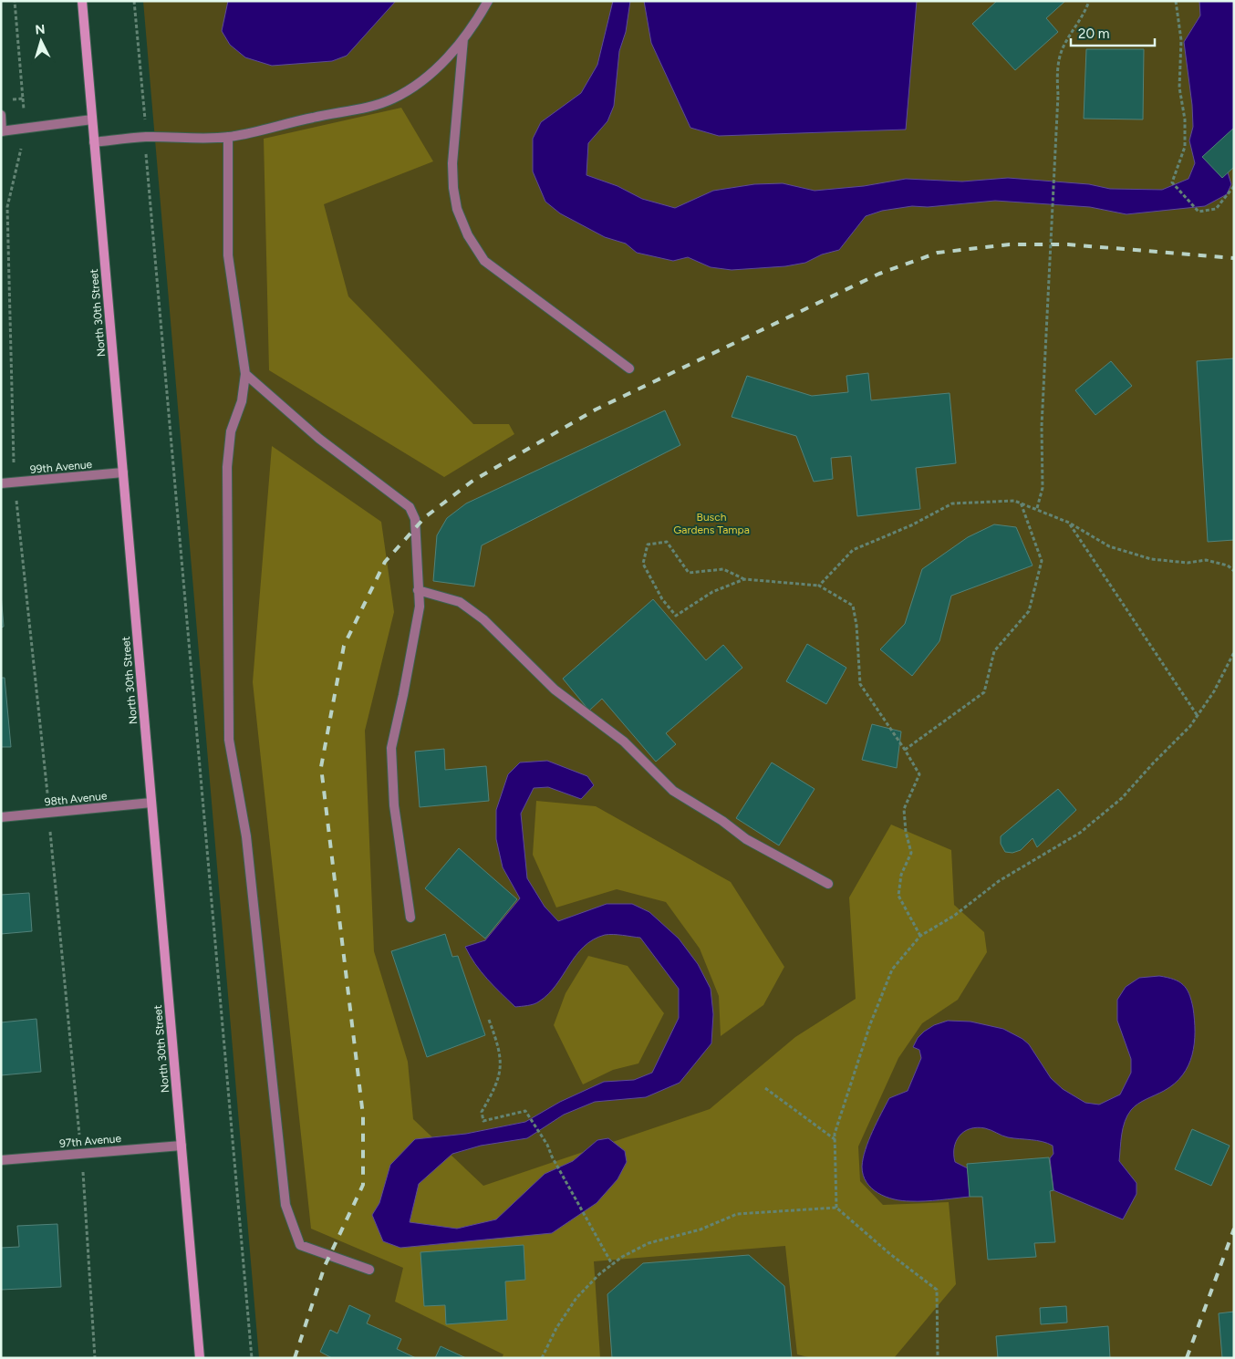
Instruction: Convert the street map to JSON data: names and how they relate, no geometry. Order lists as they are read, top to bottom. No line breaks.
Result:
{"streets":{"main road":["North 30th Street"],"street":["99th Avenue","98th Avenue","97th Avenue"]},"crossings":[["North 30th Street","99th Avenue"],["North 30th Street","98th Avenue"],["North 30th Street","97th Avenue"]],"parks":["Busch Gardens Tampa"],"scale_bar":"20 m","north":"top"}
